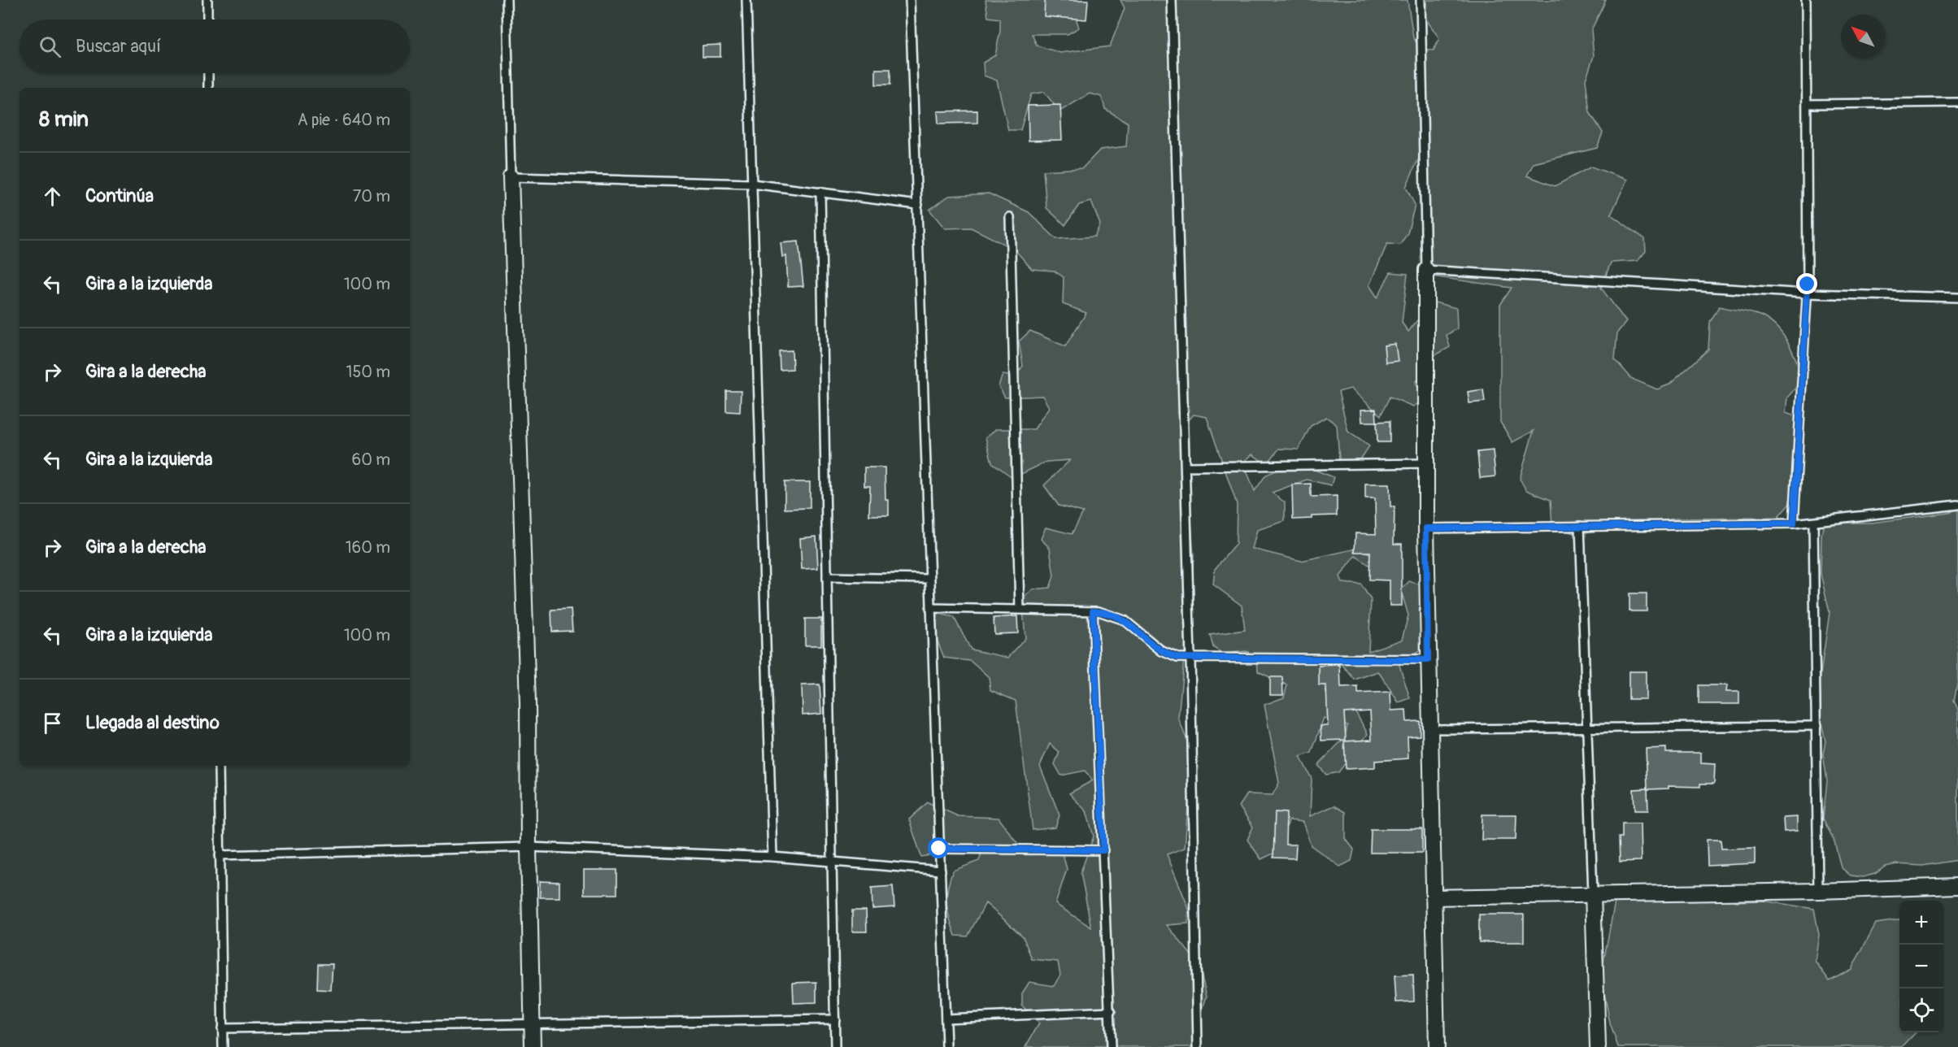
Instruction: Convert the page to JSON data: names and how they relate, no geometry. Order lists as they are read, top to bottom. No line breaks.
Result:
{"north":"top left","page":{"search":"Buscar aquí","heading":["8 min","A pie · 640 m"],"list":[["Continúa","70 m"],["Gira a la izquierda","100 m"],["Gira a la derecha","150 m"],["Gira a la izquierda","60 m"],["Gira a la derecha","160 m"],["Gira a la izquierda","100 m"],"Llegada al destino"],"map_buttons":["+","−"]}}
